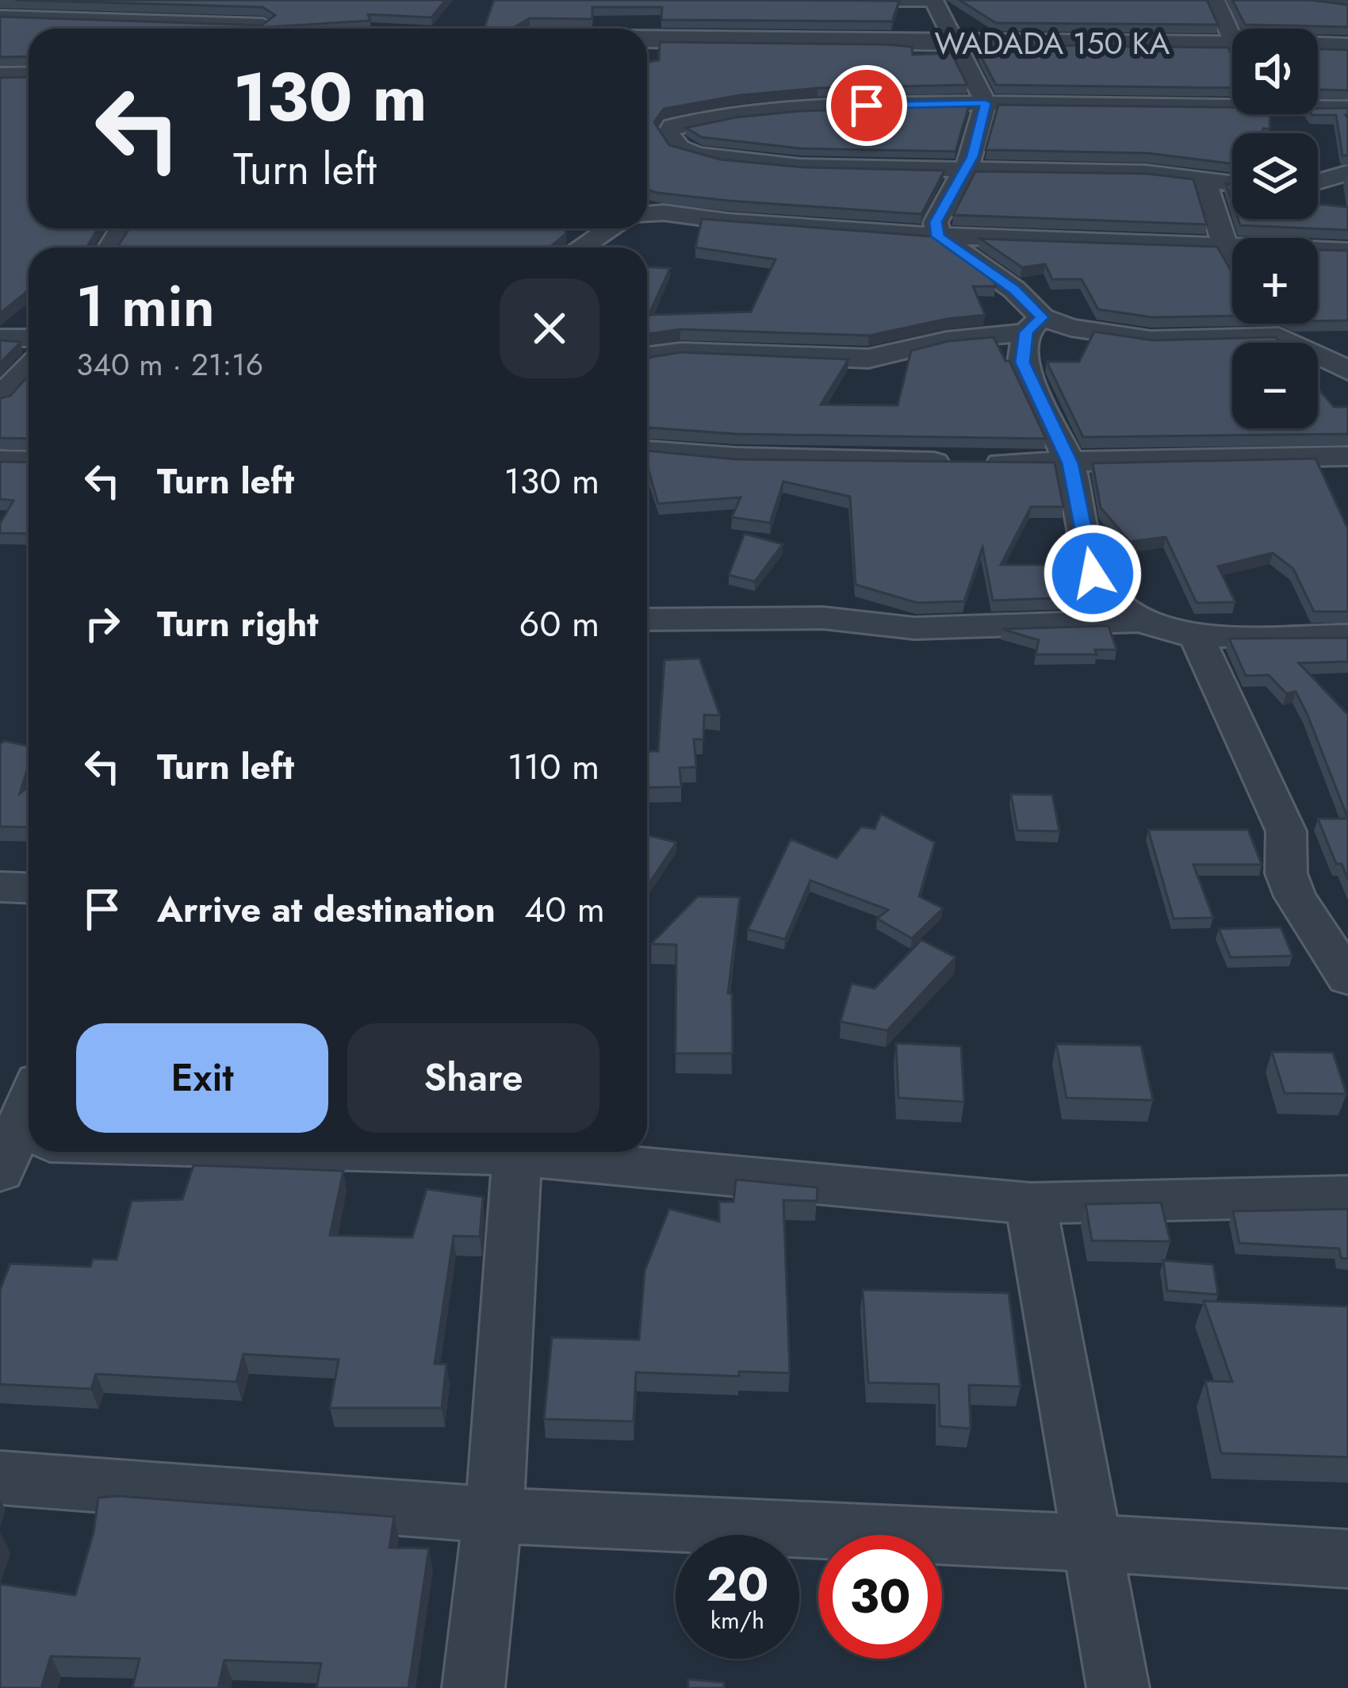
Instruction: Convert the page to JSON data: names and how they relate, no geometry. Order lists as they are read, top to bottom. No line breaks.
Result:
{"streets":{"street":["WADADA 150 KA"]},"page":{"map_buttons":["+","−"],"turn":["130 m","Turn left"],"heading":["1 min","340 m · 21:16"],"list":[{"name":"Turn left","value":"130 m"},{"name":"Turn right","value":"60 m"},{"name":"Turn left","value":"110 m"},{"name":"Arrive at destination","value":"40 m"}],"buttons":["Exit","Share"],"speed":"20 km/h","limit":"30"}}
